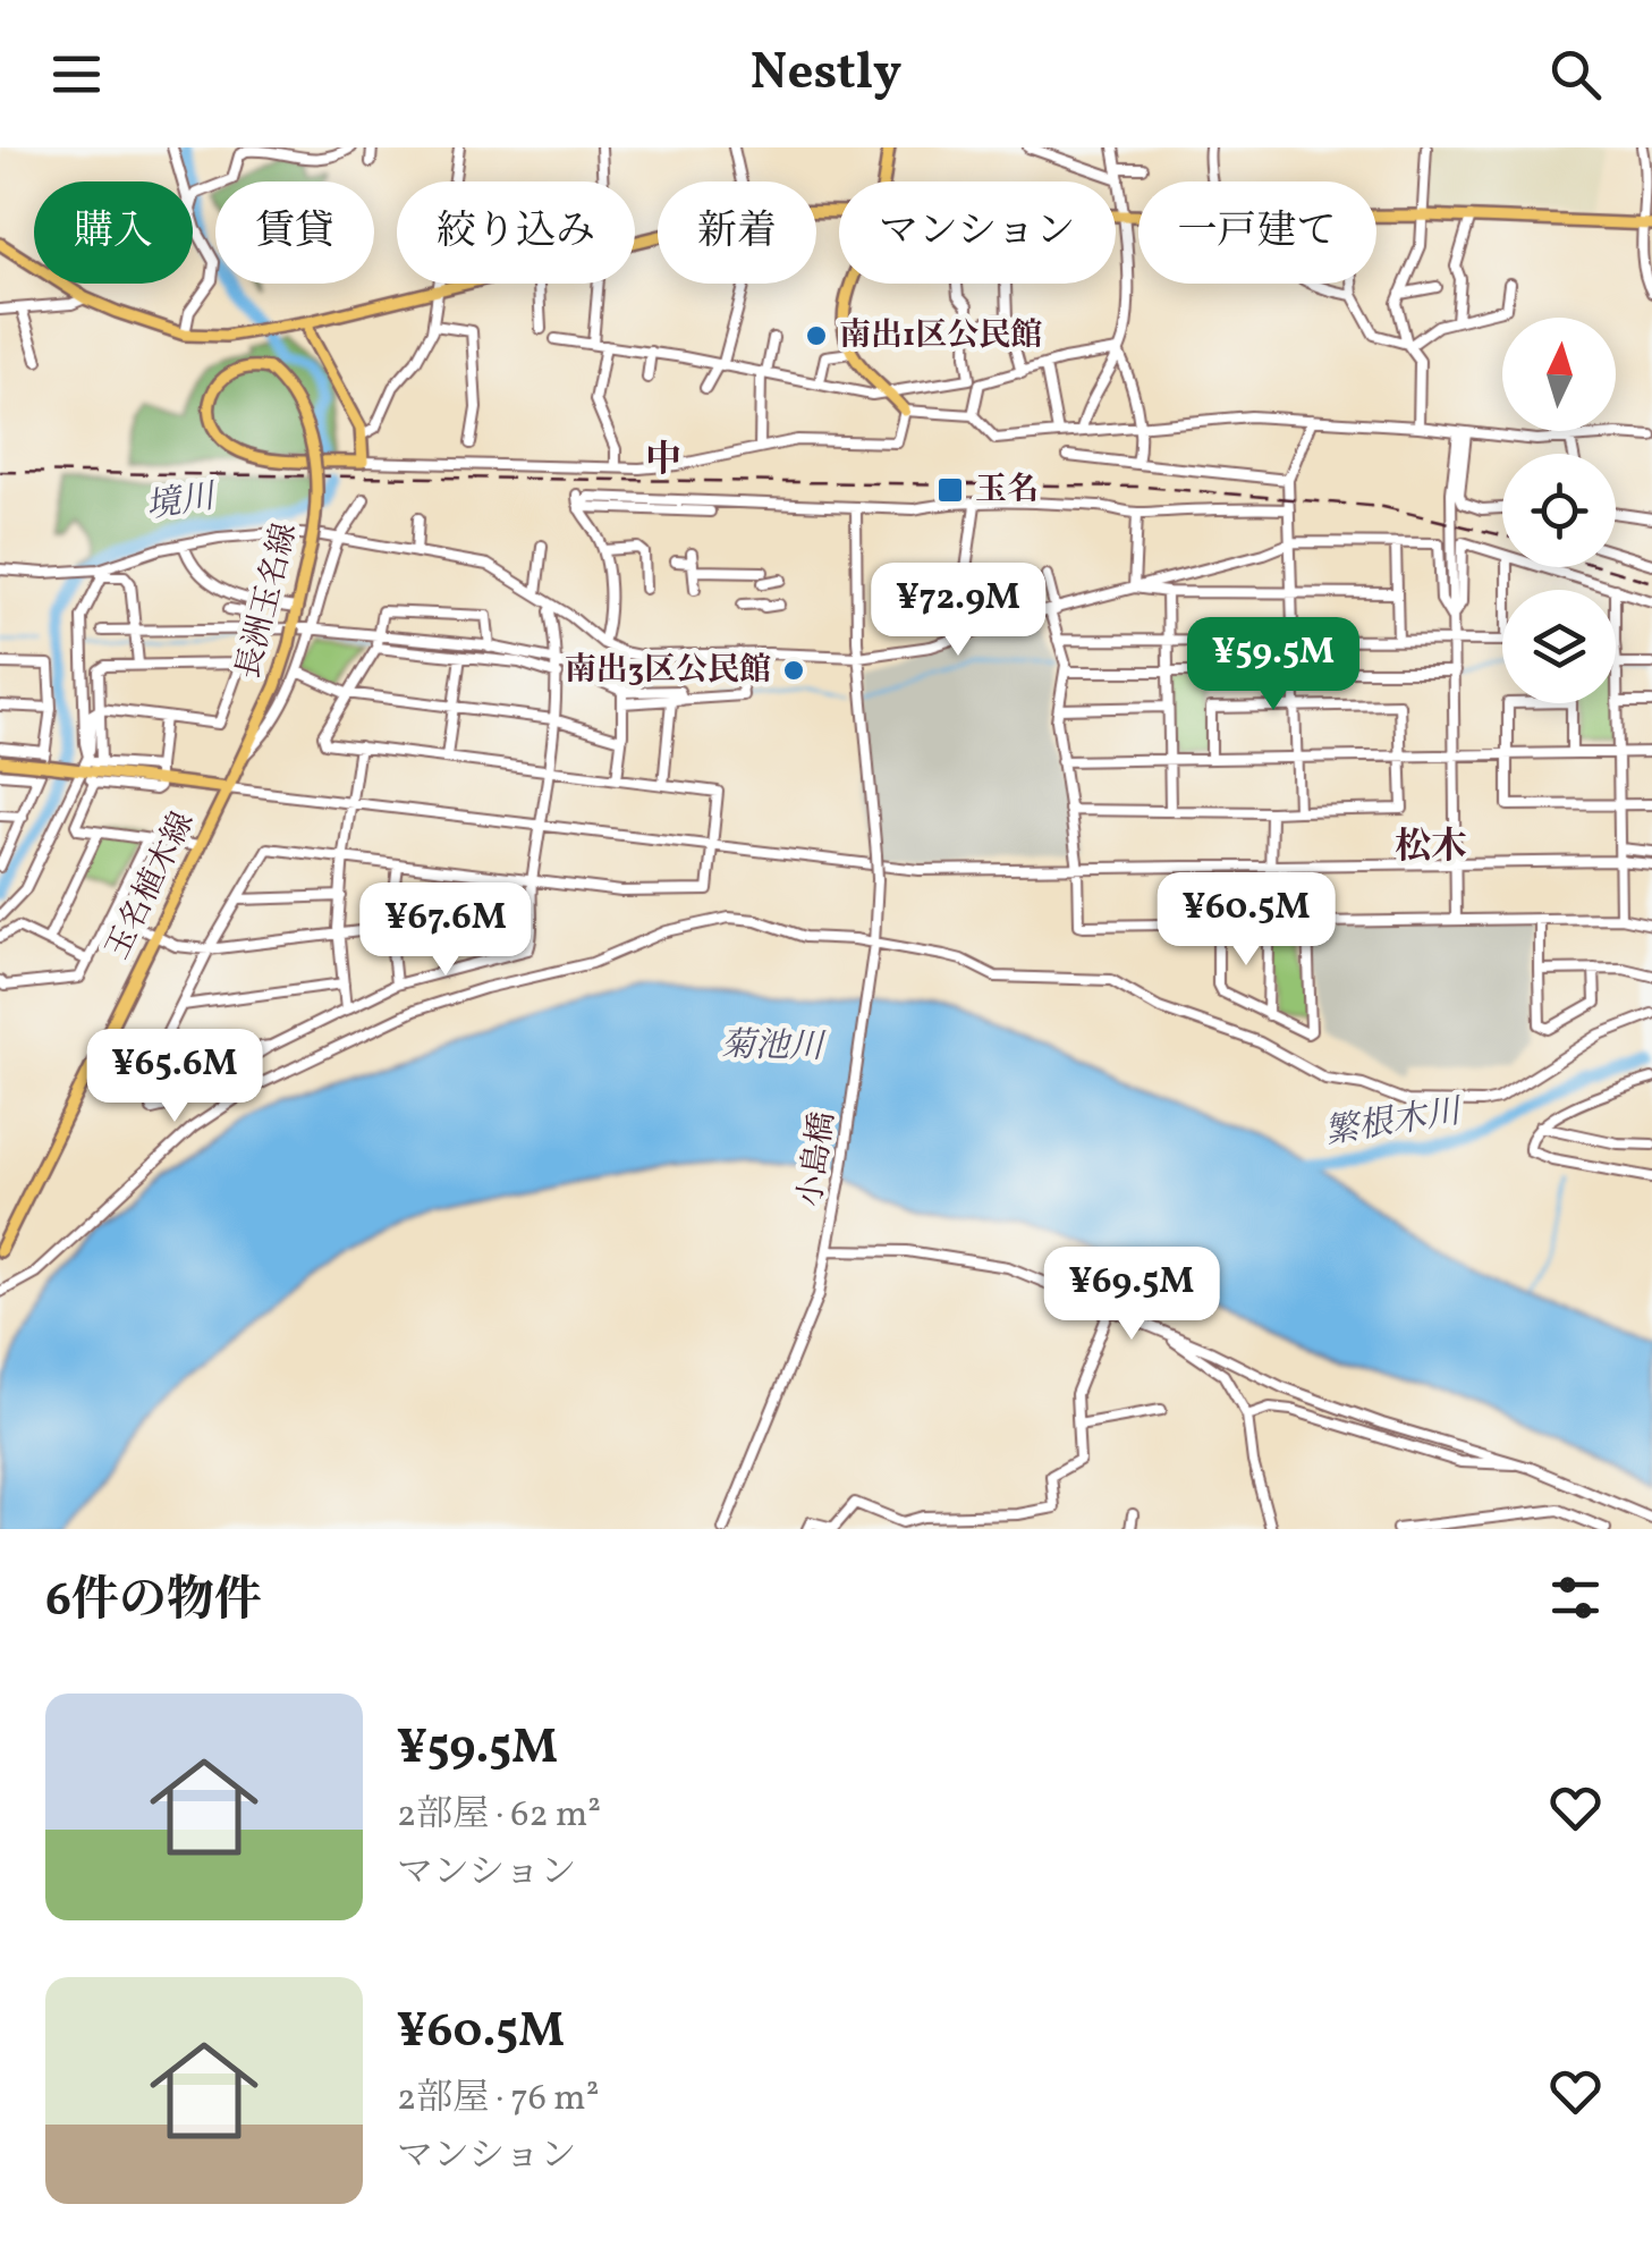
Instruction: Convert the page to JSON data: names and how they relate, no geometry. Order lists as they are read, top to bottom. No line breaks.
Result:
{"streets":{"main road":["長洲玉名線","玉名植木線"],"street":["小島橋"]},"crossings":[["長洲玉名線","玉名植木線"]],"districts":["中","松木"],"water":["境川","菊池川","繁根木川"],"places":{"other":["南出1区公民館","南出3区公民館"],"transit":["玉名"]},"north":"top","page":{"header":"Nestly","chip":["購入","賃貸","絞り込み","新着","マンション","一戸建て"],"price":["¥72.9M","¥59.5M","¥60.5M","¥67.6M","¥65.6M","¥69.5M"],"heading":"6件の物件","list":[{"name":"¥59.5M","note":"2部屋 · 62 m² · マンション"},{"name":"¥60.5M","note":"2部屋 · 76 m² · マンション"}]}}
